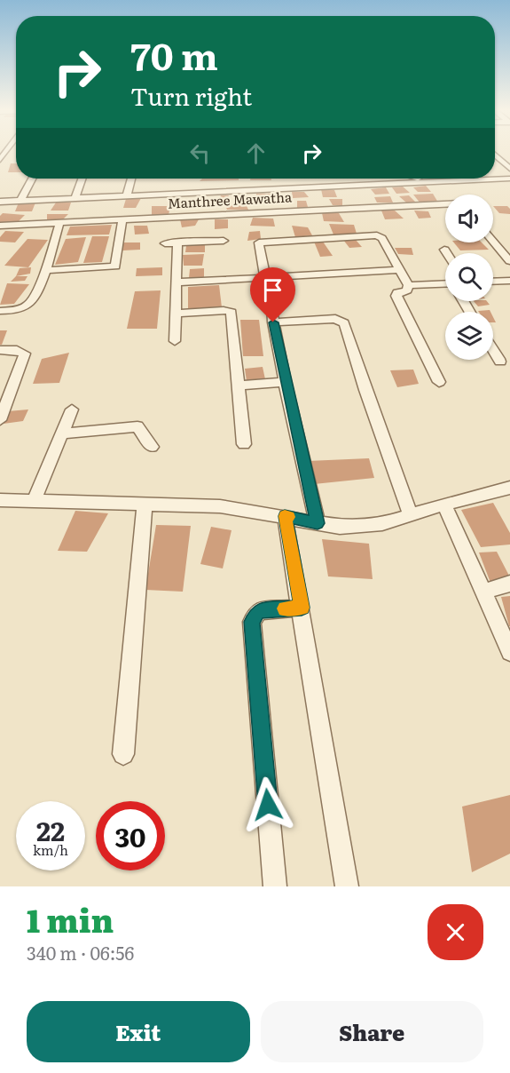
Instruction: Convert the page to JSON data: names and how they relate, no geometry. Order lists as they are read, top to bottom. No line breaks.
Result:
{"streets":{"street":["Manthree Mawatha"]},"page":{"turn":["70 m","Turn right"],"speed":"22 km/h","limit":"30","heading":["1 min","340 m · 06:56"],"buttons":["Exit","Share"]}}
